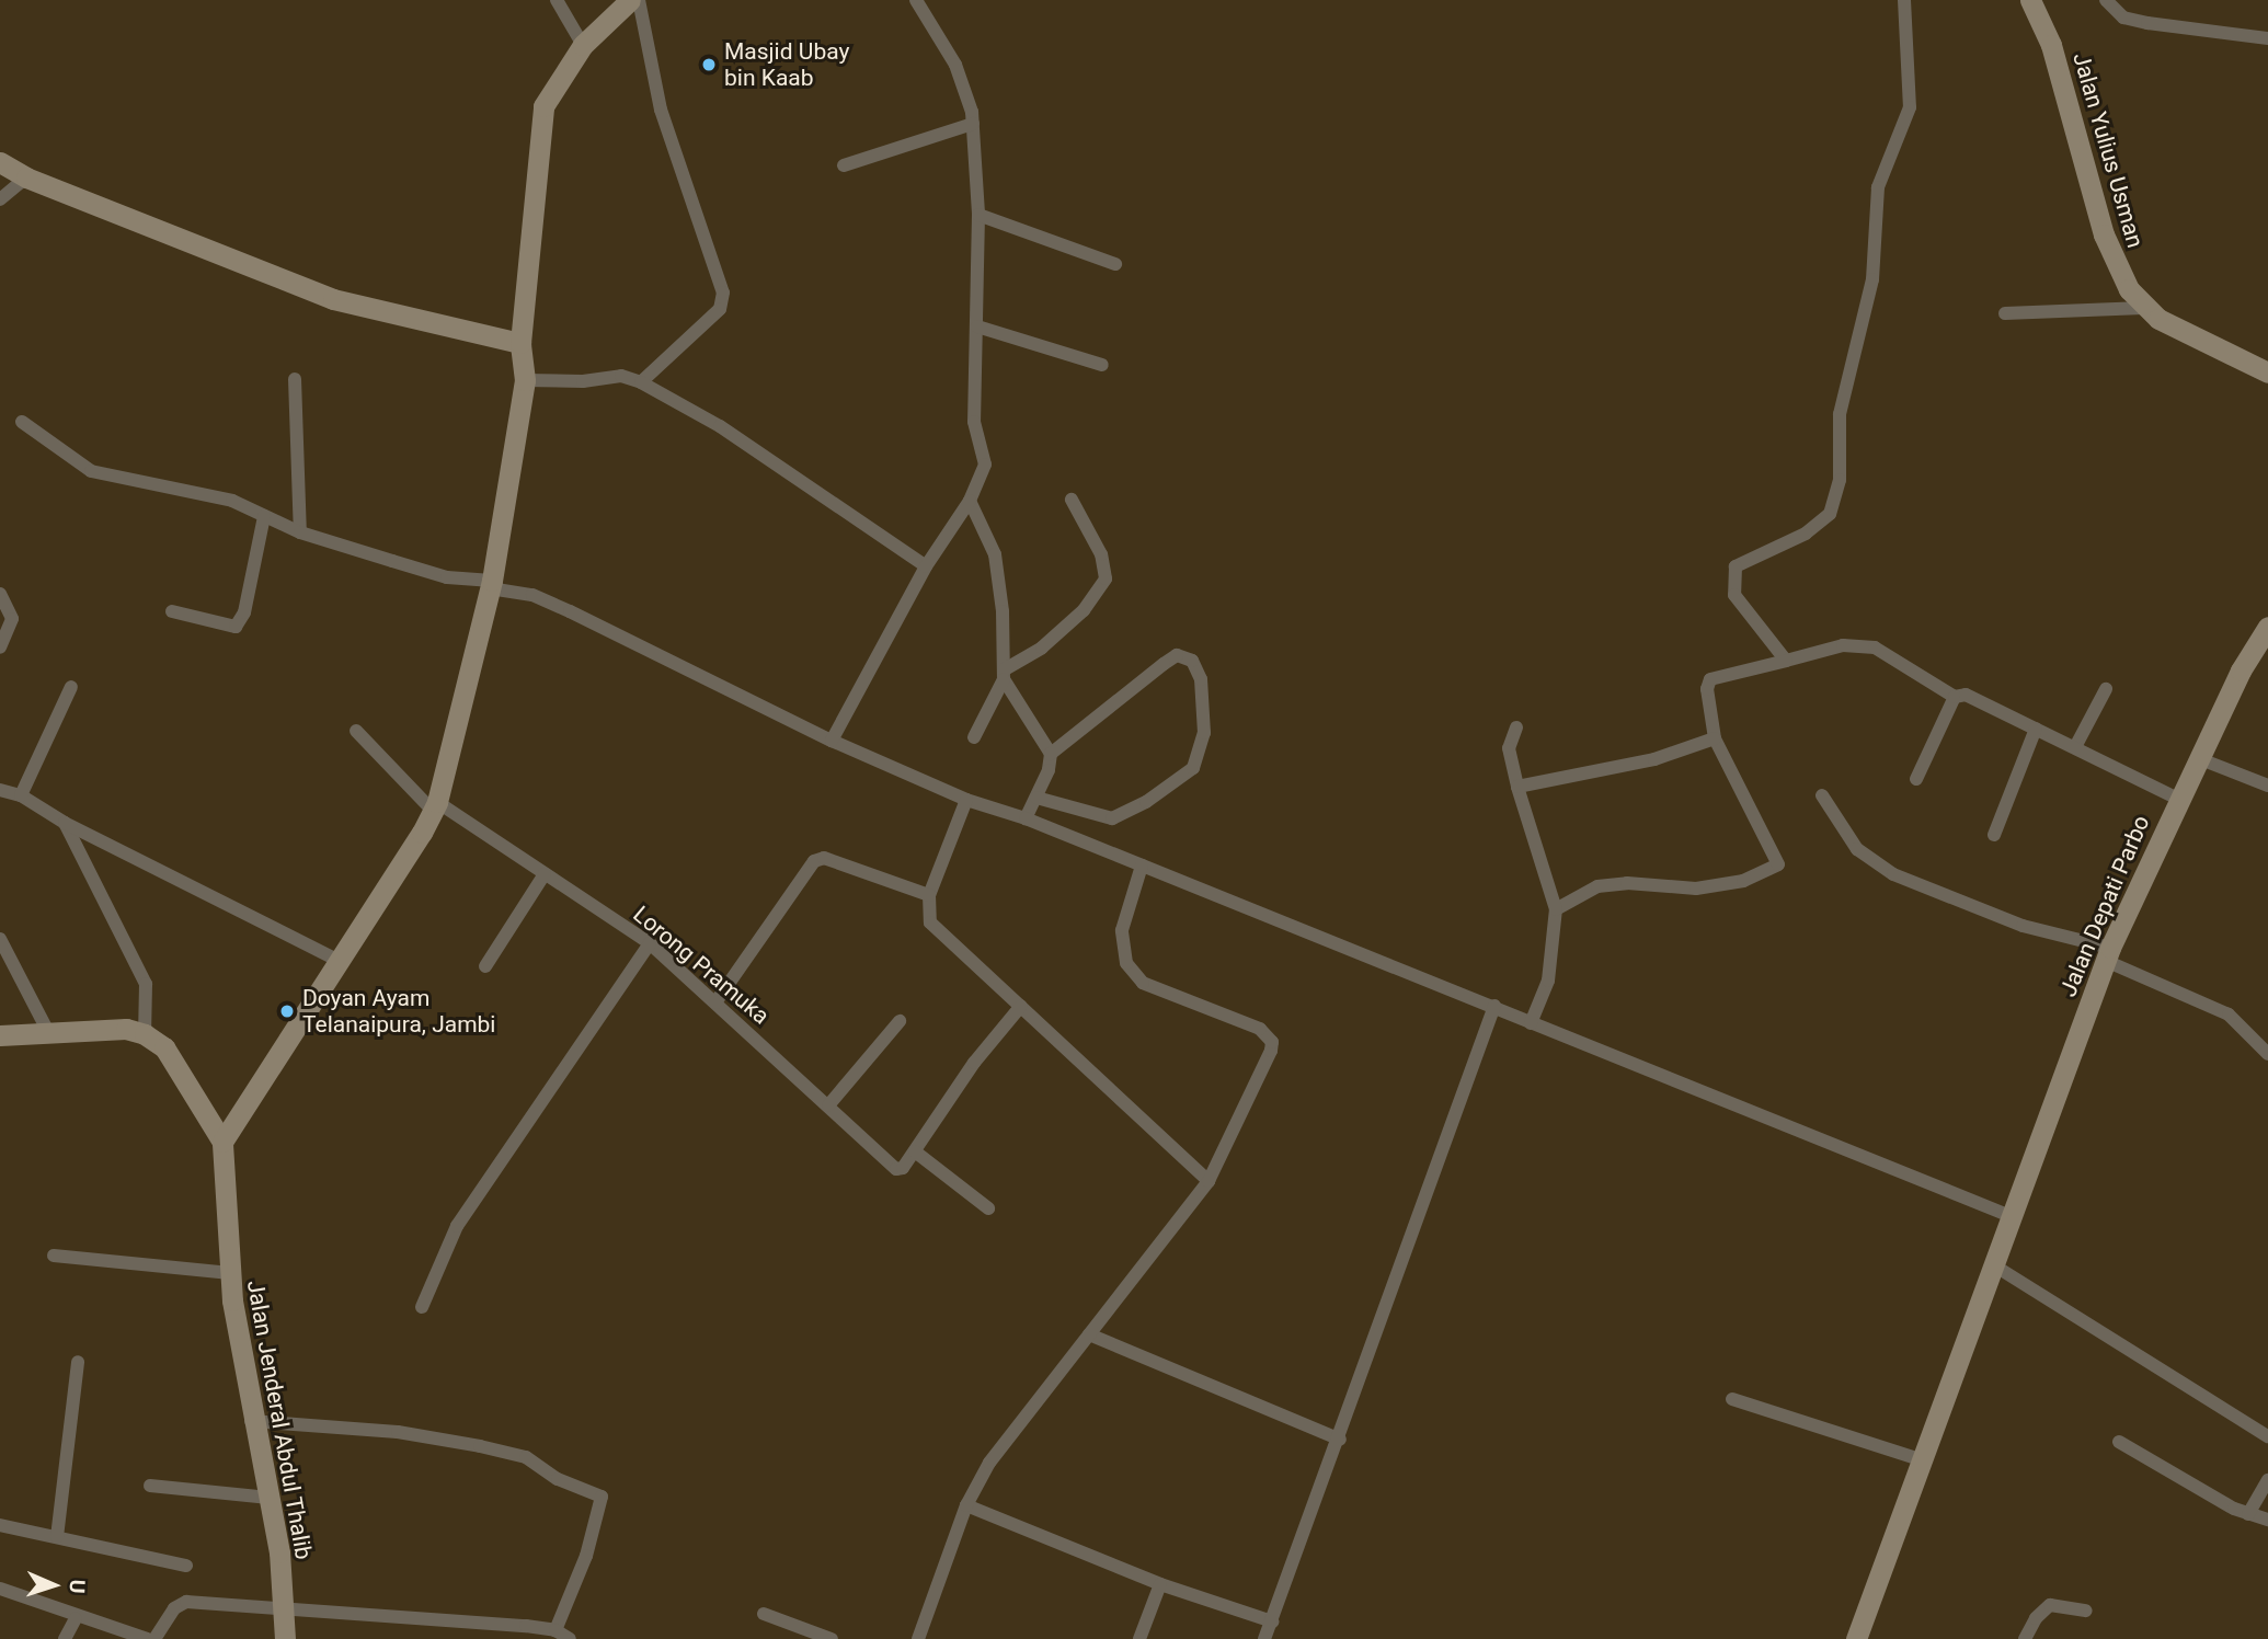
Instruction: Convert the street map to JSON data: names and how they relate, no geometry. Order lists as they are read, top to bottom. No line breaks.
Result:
{"streets":{"street":["Jalan Yulius Usman","Jalan Depati Parbo","Lorong Pramuka","Jalan Jenderal Abdul Thalib"]},"places":["Masjid Ubay bin Kaab","Doyan Ayam Telanaipura, Jambi"],"north":"right"}
